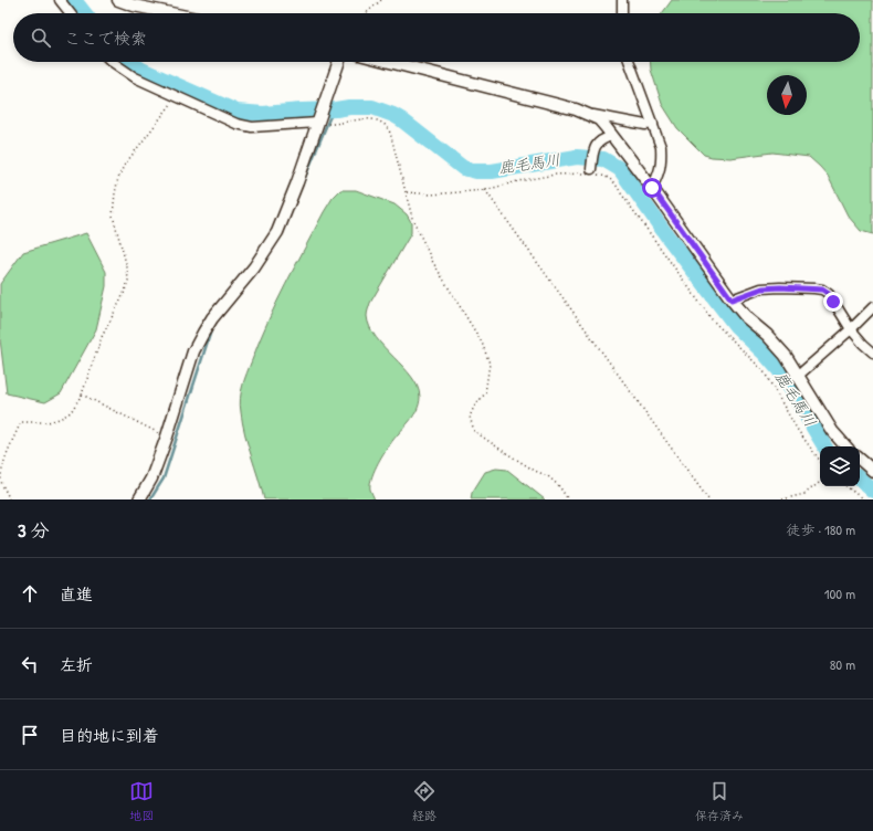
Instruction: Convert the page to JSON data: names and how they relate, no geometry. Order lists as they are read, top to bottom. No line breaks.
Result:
{"water":["鹿毛馬川"],"north":"bottom","page":{"search":"ここで検索","heading":["3 分","徒歩 · 180 m"],"list":[["直進","100 m"],["左折","80 m"],"目的地に到着"],"nav":["地図","経路","保存済み"]}}
